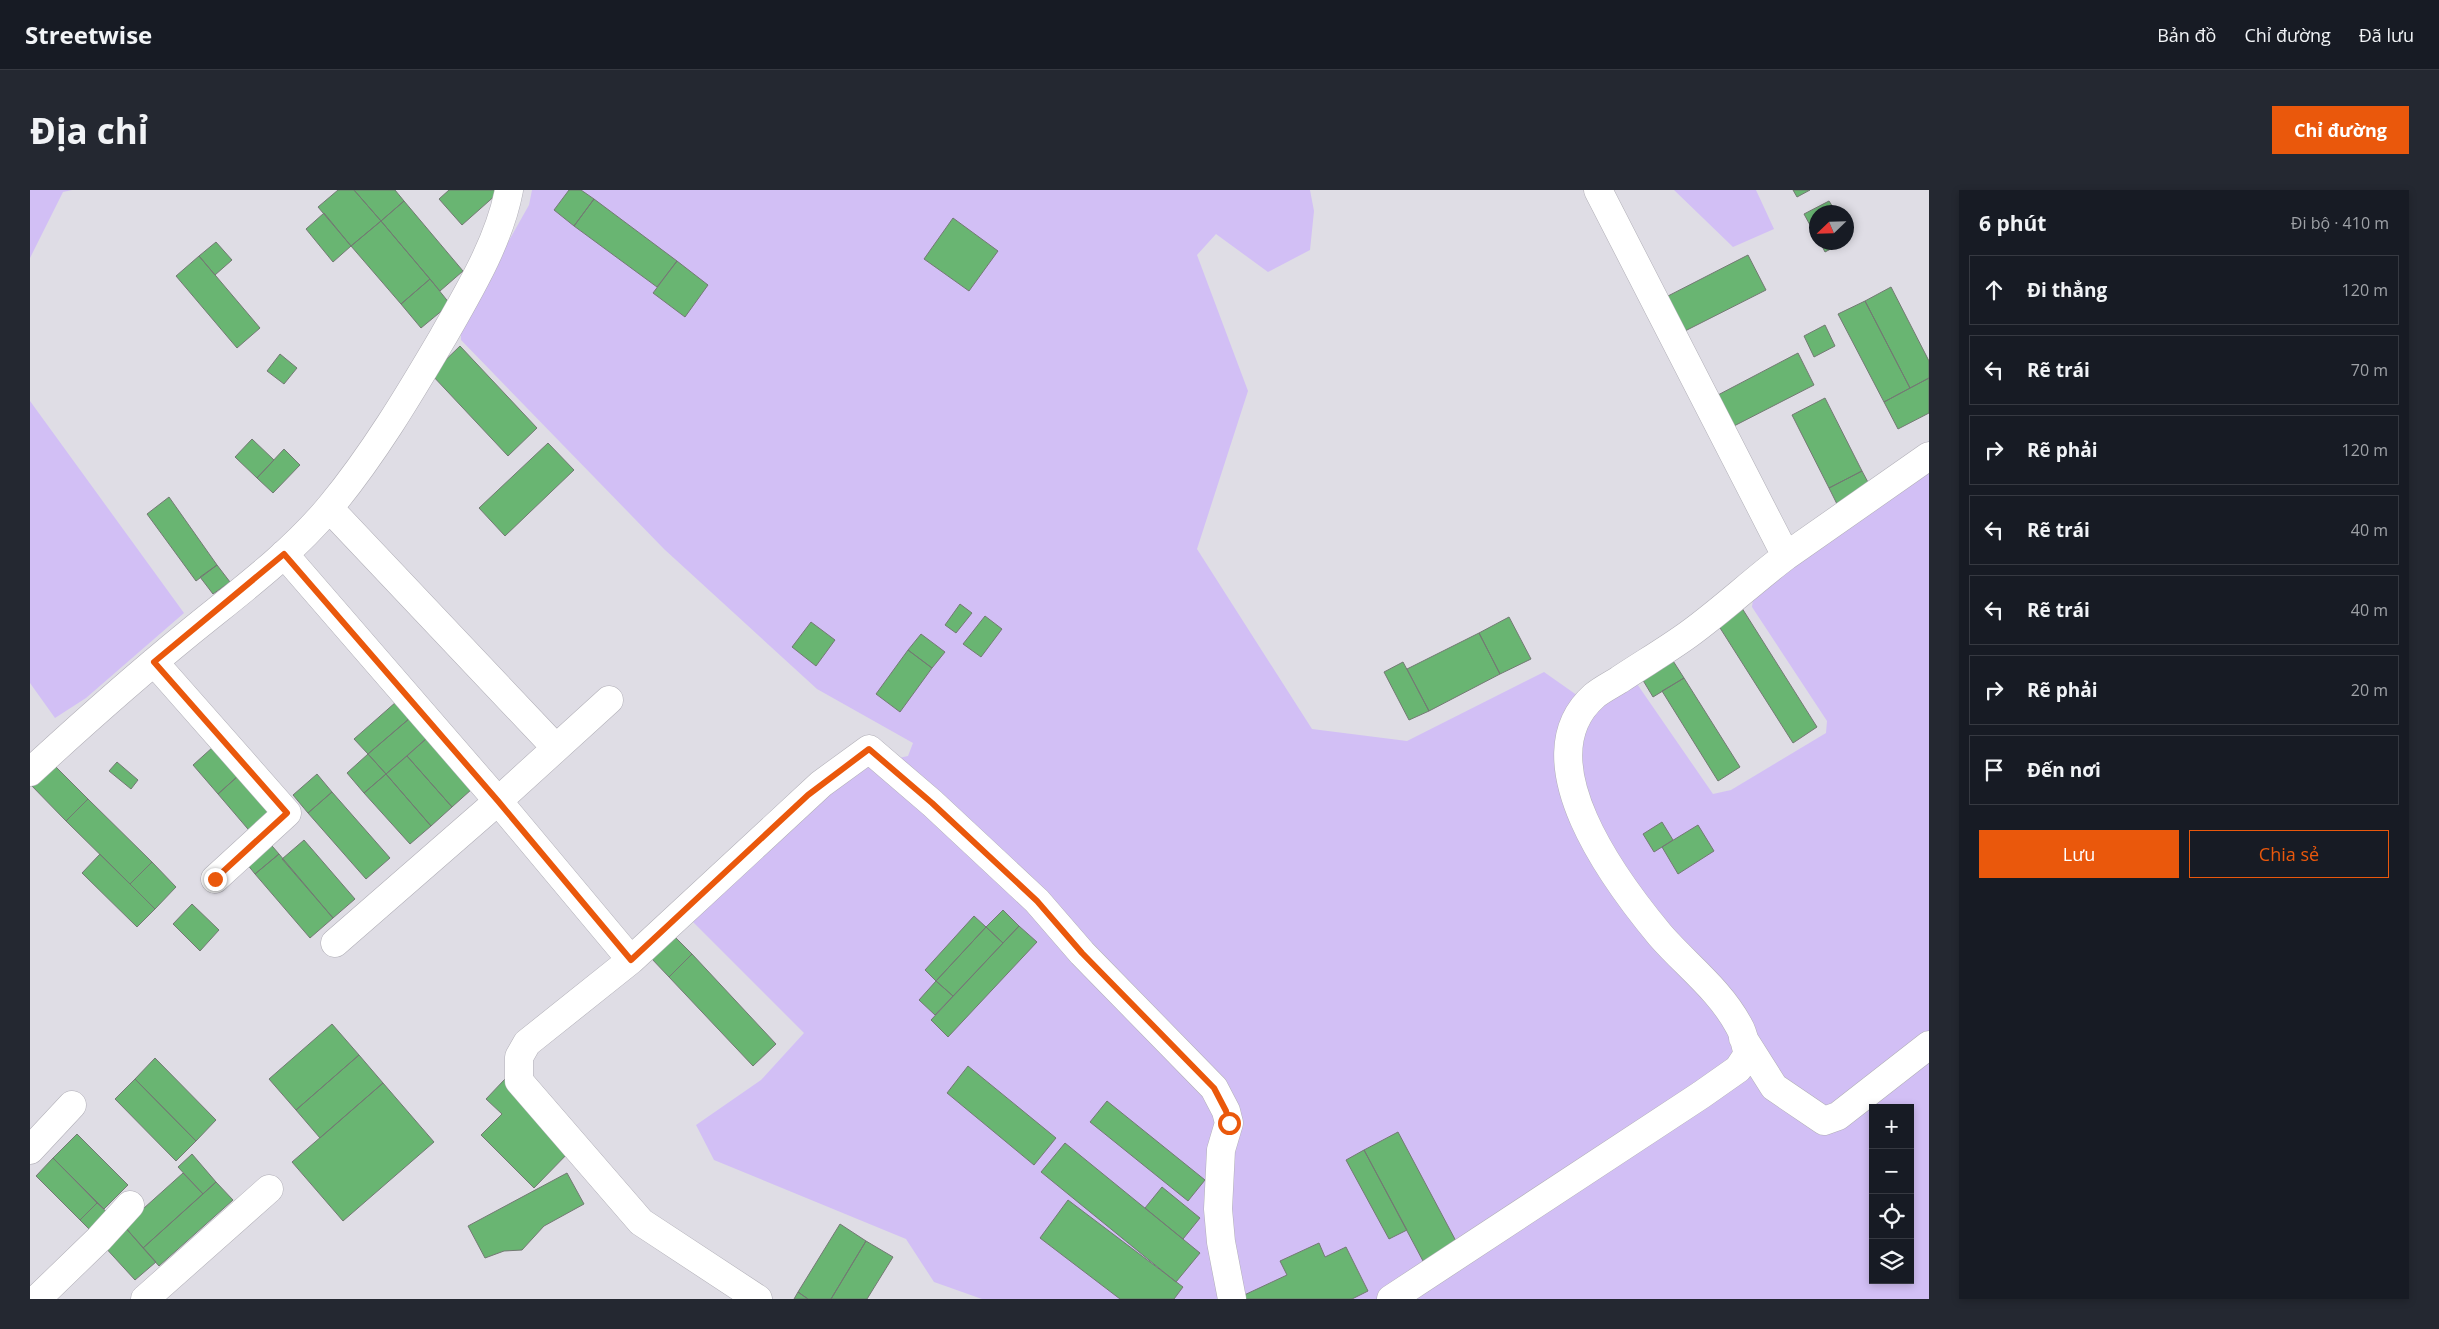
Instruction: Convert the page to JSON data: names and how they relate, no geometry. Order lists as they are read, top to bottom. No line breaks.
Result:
{"north":"bottom left","page":{"header":"Streetwise","nav":["Bản đồ","Chỉ đường","Đã lưu"],"buttons":["Chỉ đường",["Lưu","Chia sẻ"]],"title":"Địa chỉ","heading":["6 phút","Đi bộ · 410 m"],"list":[["Đi thẳng","120 m"],["Rẽ trái","70 m"],["Rẽ phải","120 m"],["Rẽ trái","40 m"],["Rẽ trái","40 m"],["Rẽ phải","20 m"],"Đến nơi"],"map_buttons":["+","−"]}}
